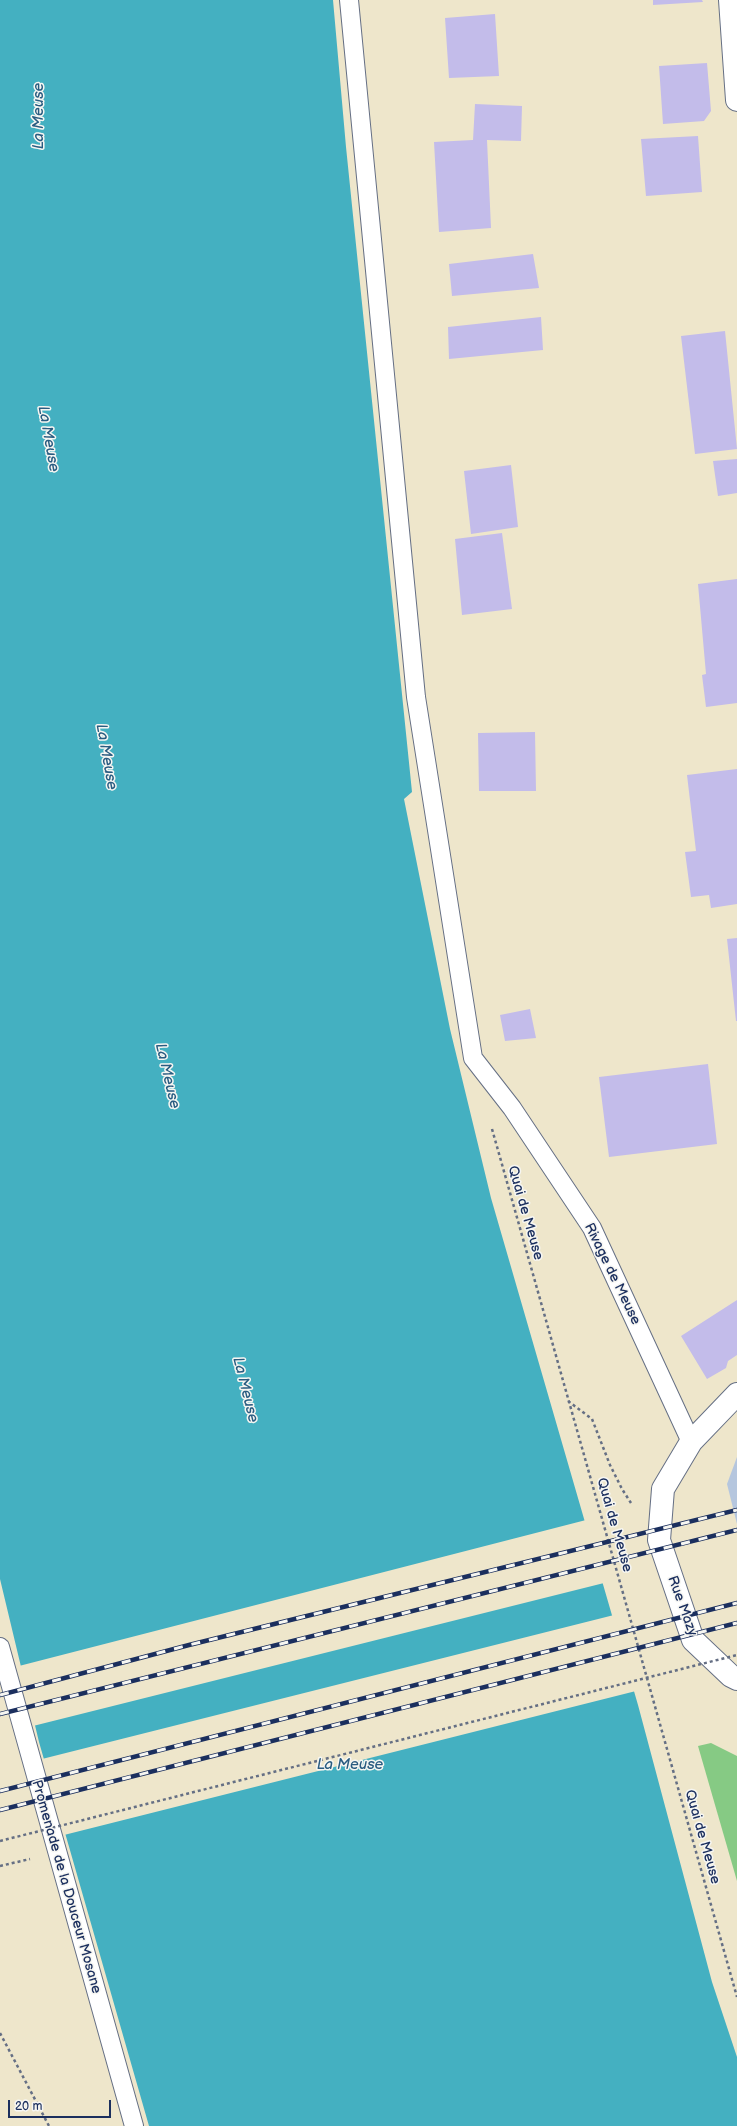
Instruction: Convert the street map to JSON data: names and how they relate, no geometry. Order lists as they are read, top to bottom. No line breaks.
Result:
{"streets":{"street":["Rue Mazy"],"lane":["Rivage de Meuse","Promenade de la Douceur Mosane"],"path":["Quai de Meuse"]},"water":["La Meuse"],"scale_bar":"20 m"}
